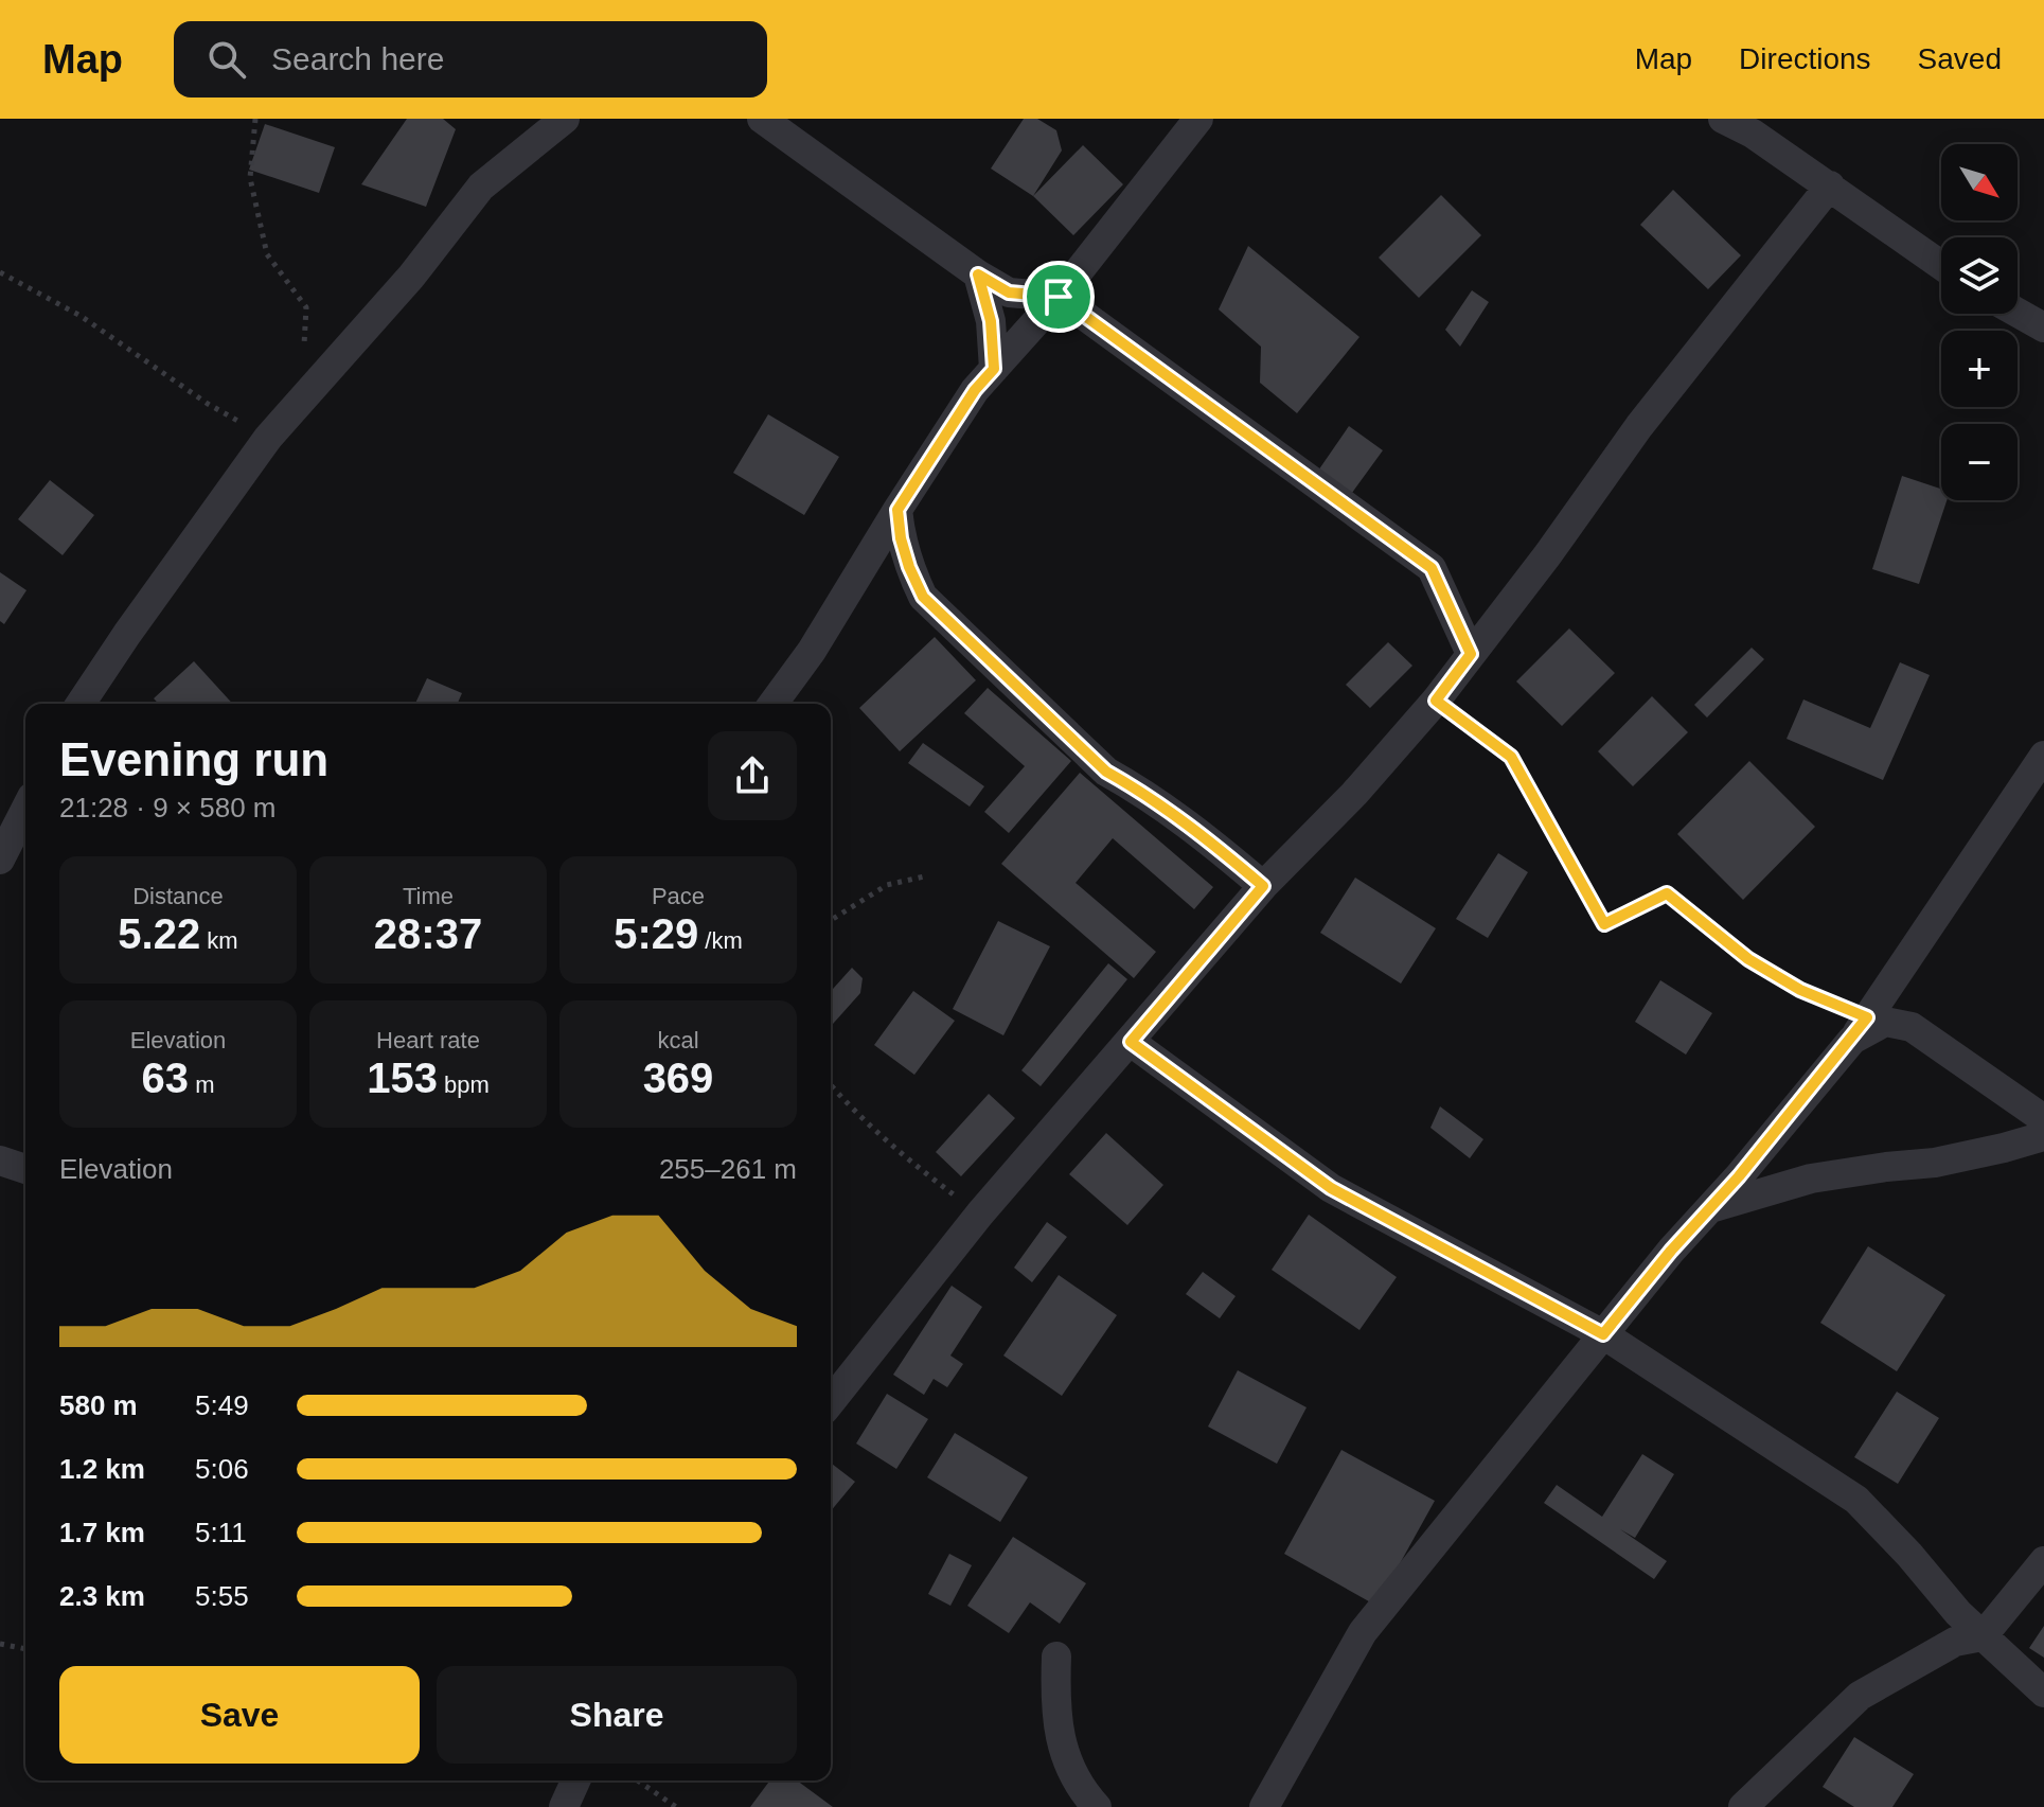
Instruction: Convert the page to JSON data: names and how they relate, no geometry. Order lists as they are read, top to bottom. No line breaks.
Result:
{"north":"bottom right","page":{"header":"Map","search":"Search here","nav":["Map","Directions","Saved"],"map_buttons":["+","−"],"heading":["Evening run","21:28 · 9 × 580 m"],"stats":[["Distance","5.22 km"],["Time","28:37"],["Pace","5:29 /km"],["Elevation","63 m"],["Heart rate","153 bpm"],["kcal","369"]],"chart":["Elevation","255–261 m"],"list":[{"name":"580 m","note":"5:49"},{"name":"1.2 km","note":"5:06"},{"name":"1.7 km","note":"5:11"},{"name":"2.3 km","note":"5:55"}],"buttons":["Save","Share"]}}
